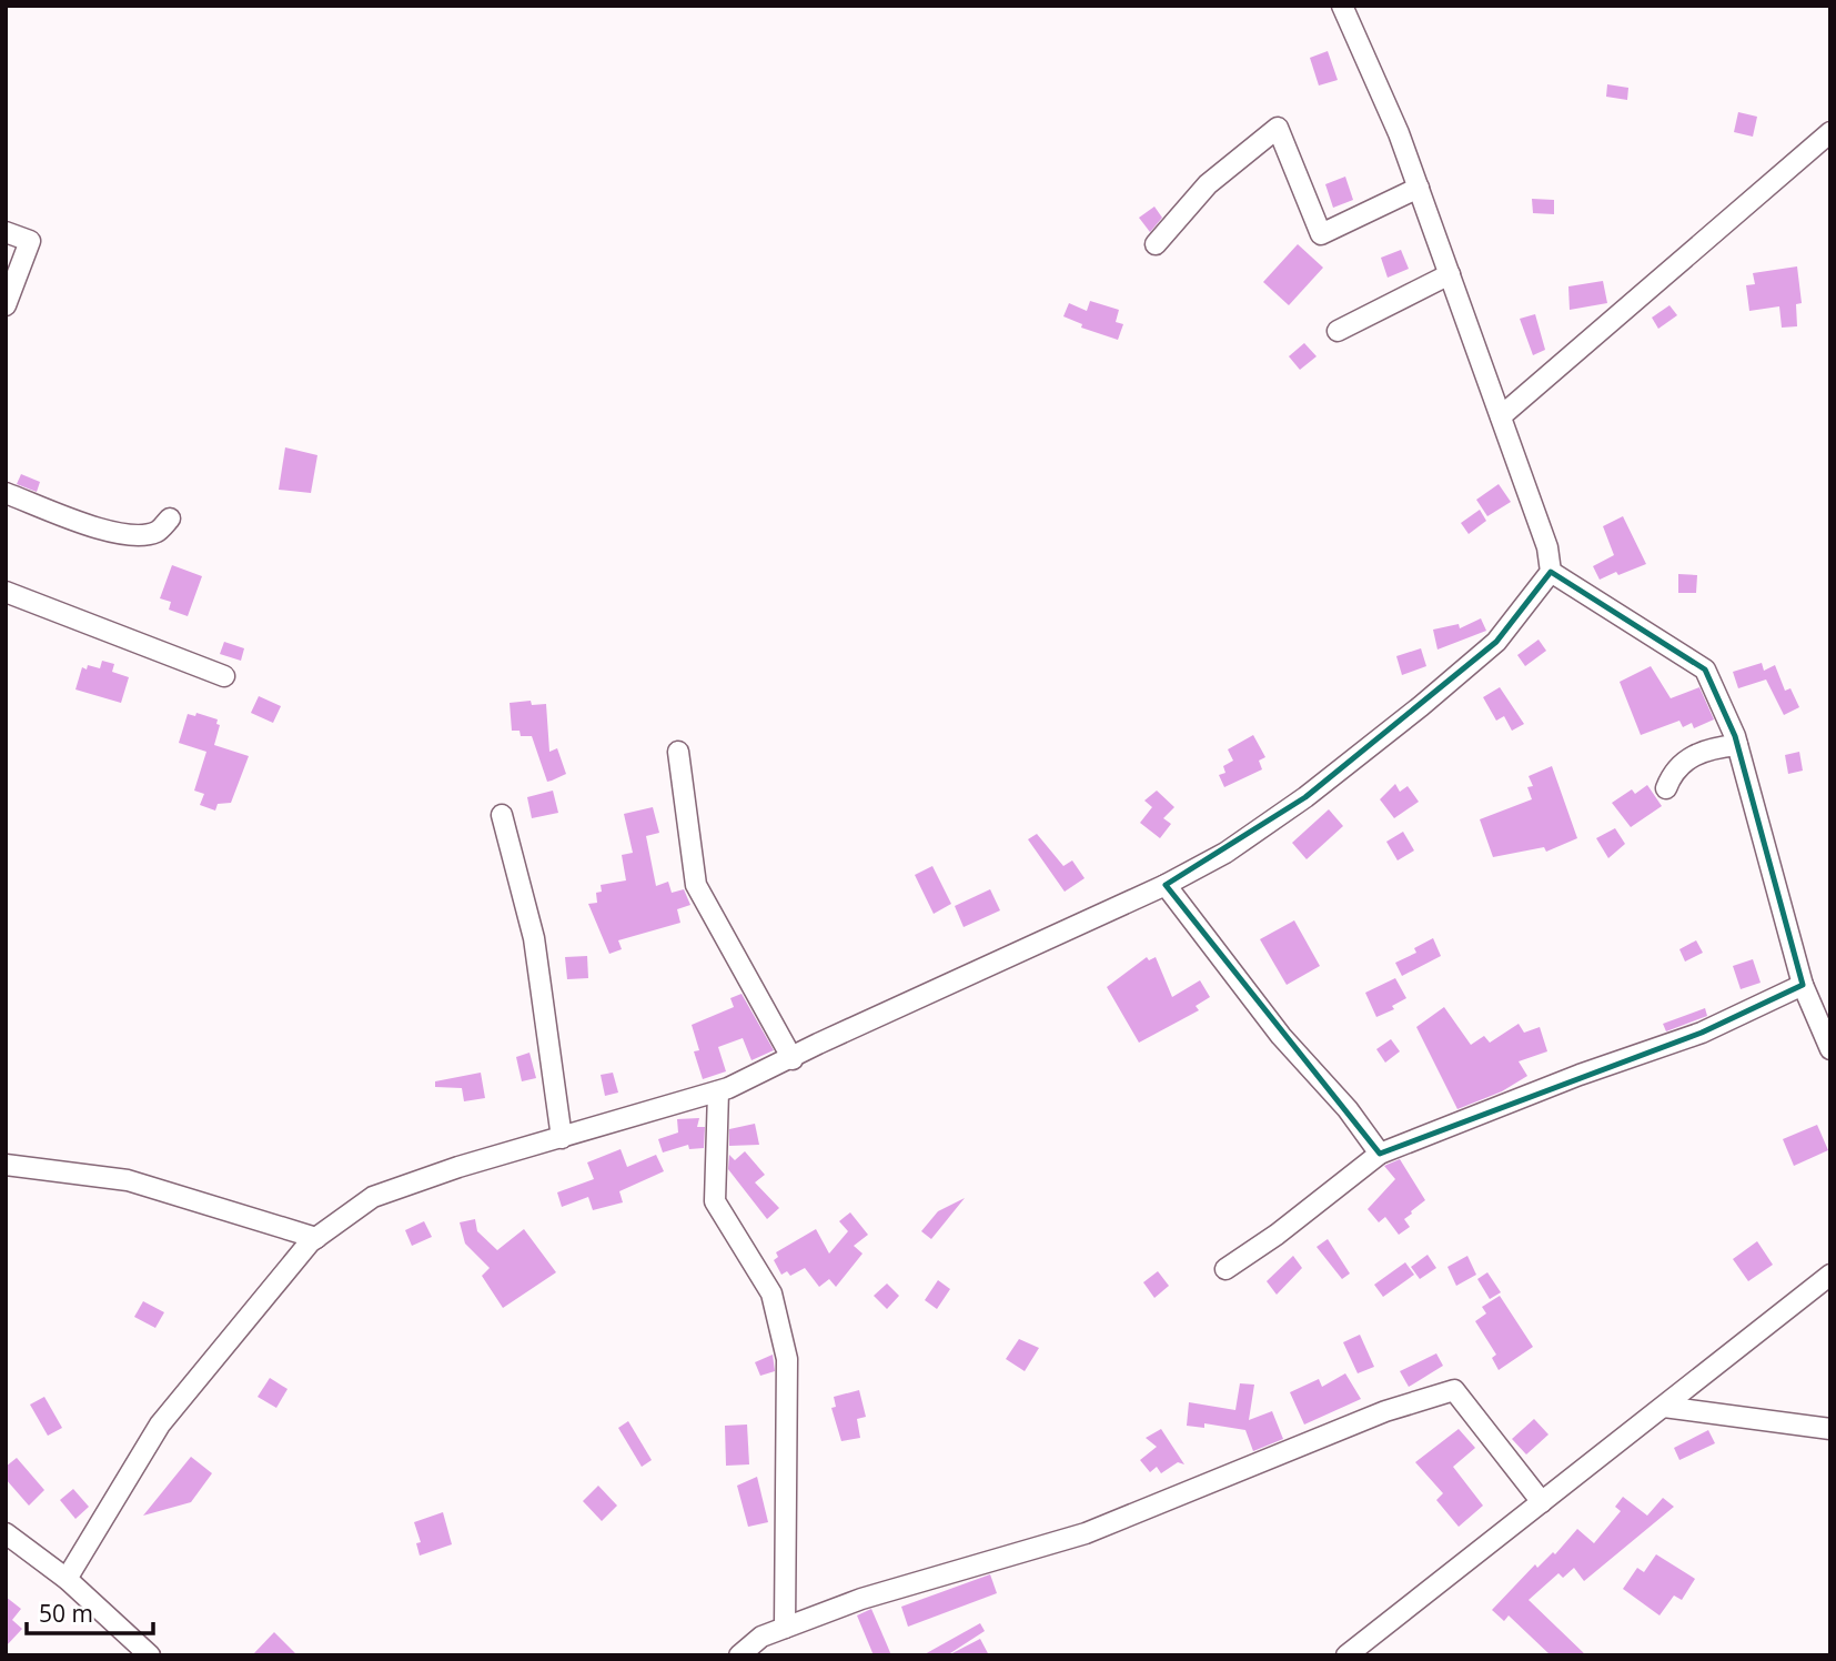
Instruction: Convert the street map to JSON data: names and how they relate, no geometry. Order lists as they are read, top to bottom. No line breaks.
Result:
{"scale_bar":"50 m"}
